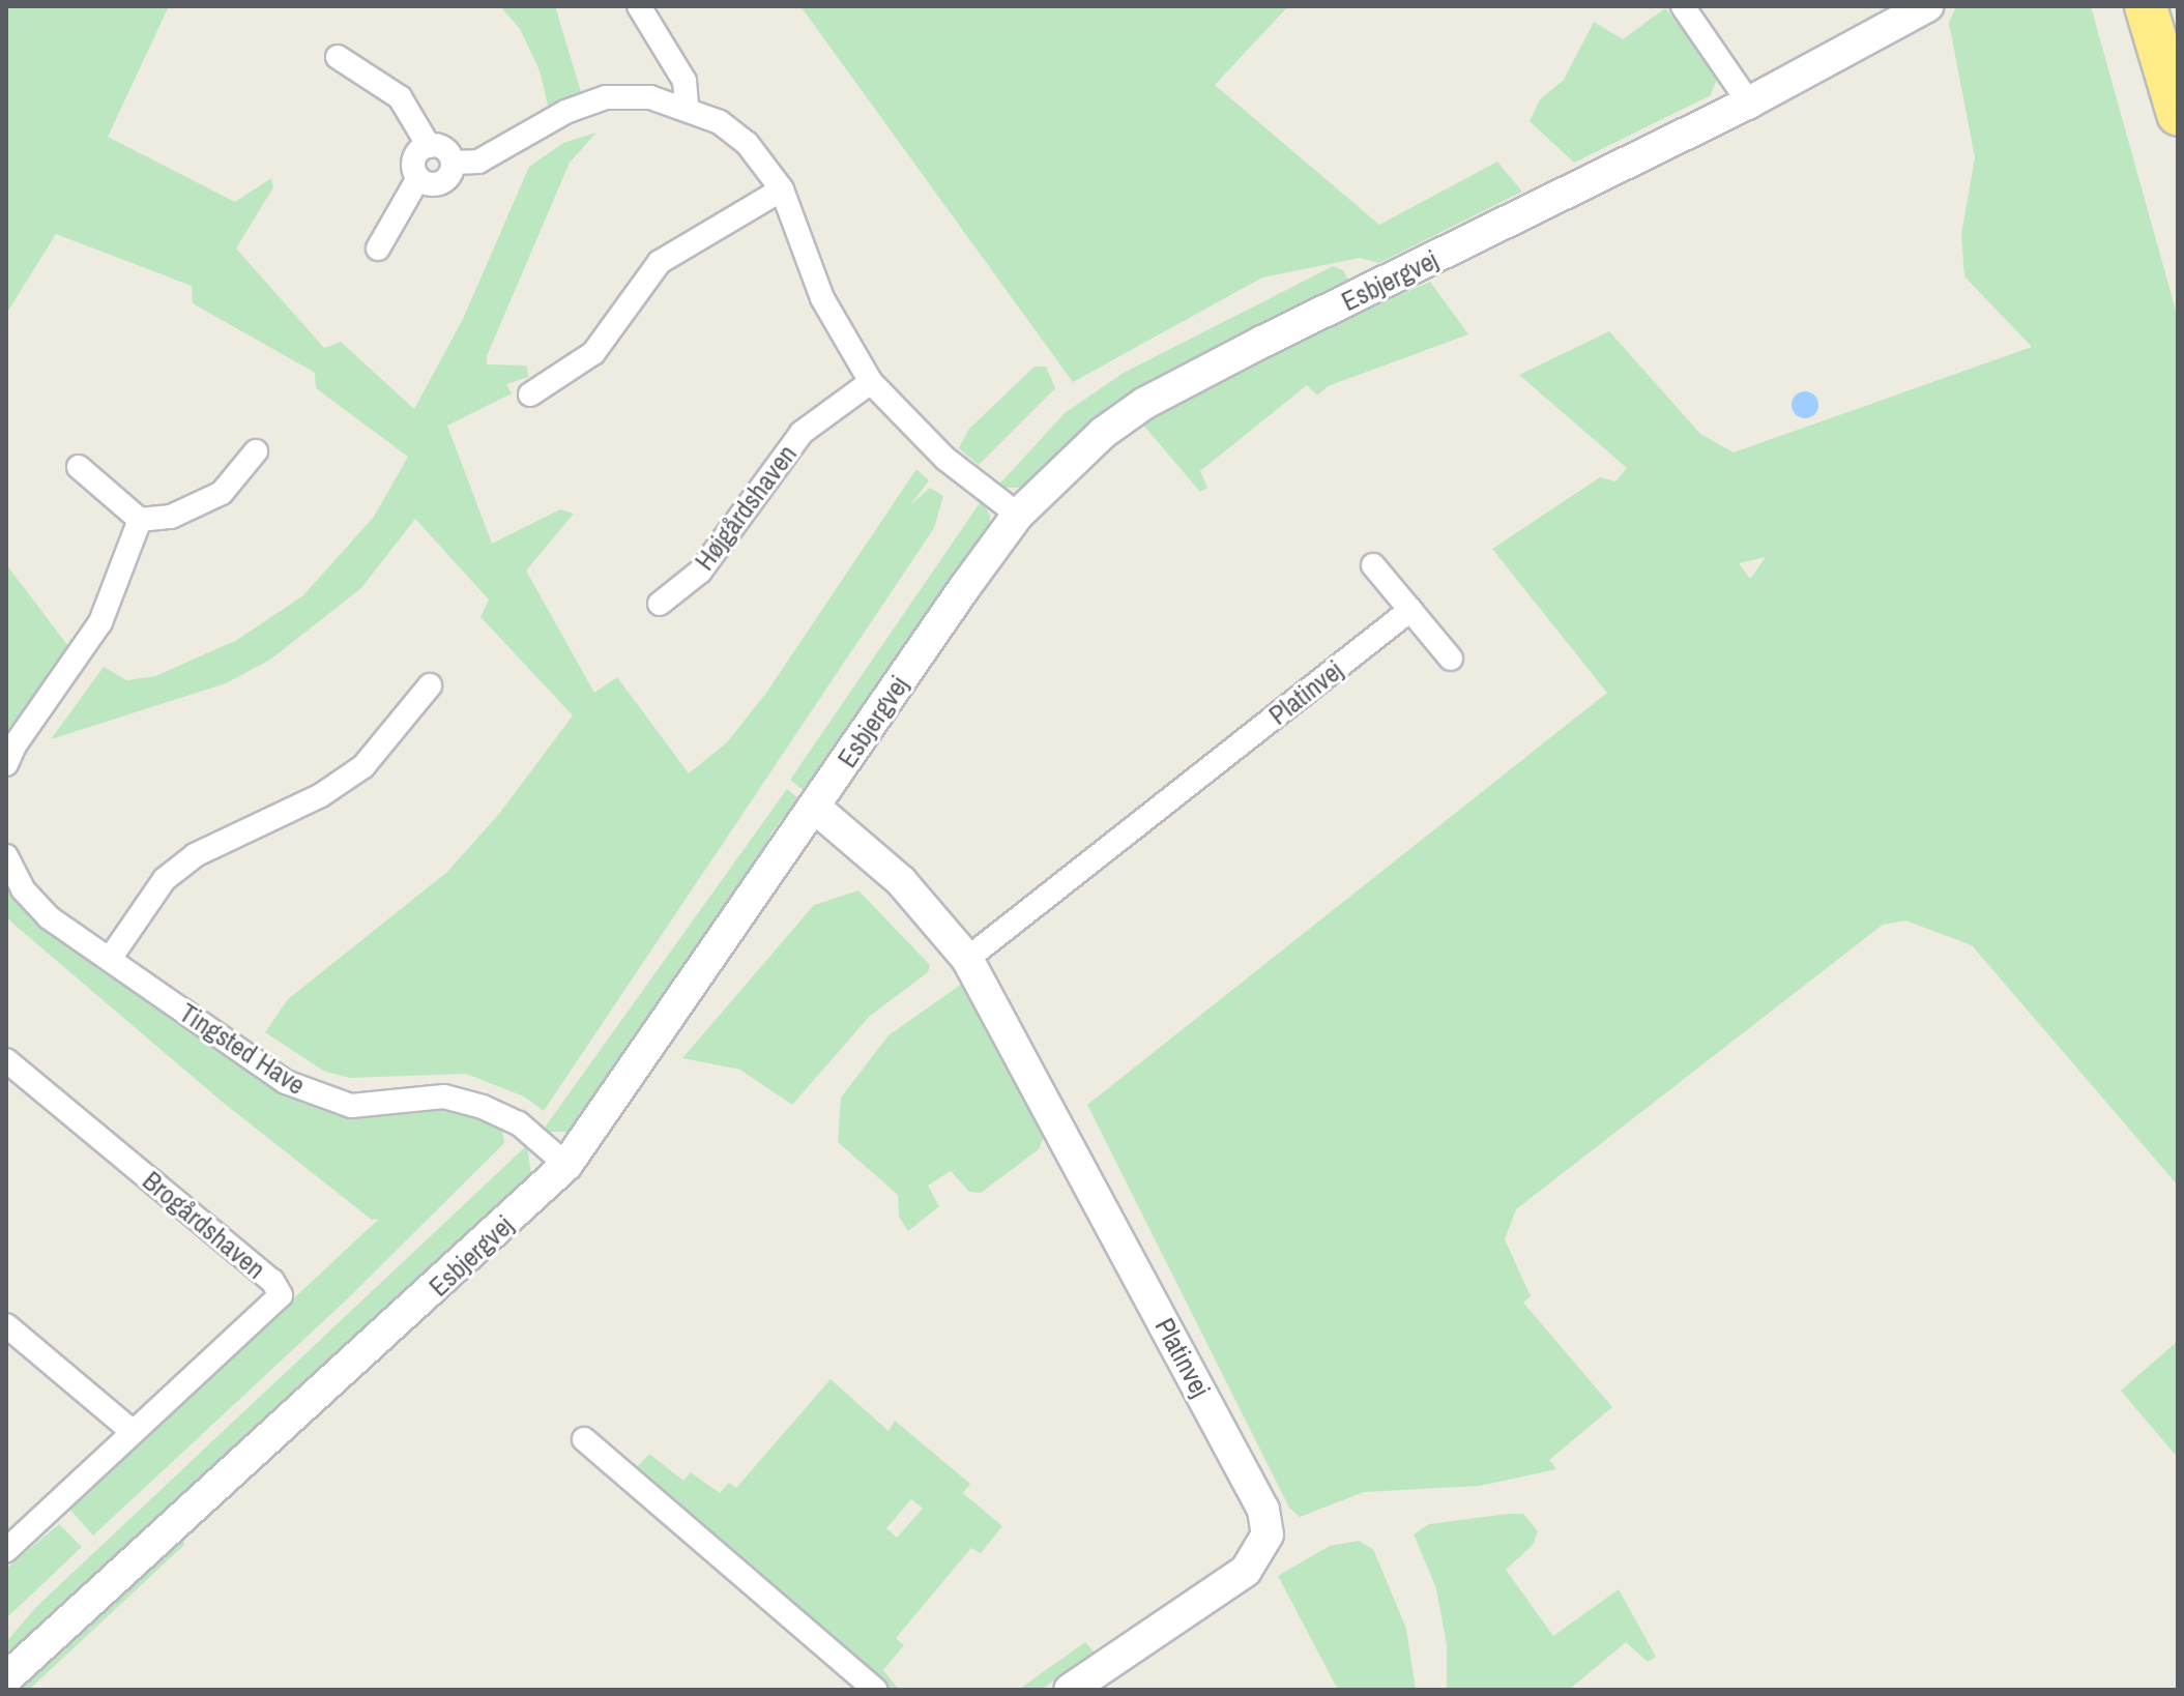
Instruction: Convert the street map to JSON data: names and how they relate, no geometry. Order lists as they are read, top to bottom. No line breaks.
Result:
{"streets":{"main road":["Esbjergvej","Platinvej"],"street":["Højgårdshaven","Tingsted Have","Brogårdshaven"]},"crossings":[["Esbjergvej","Platinvej"],["Esbjergvej","Tingsted Have"]]}
